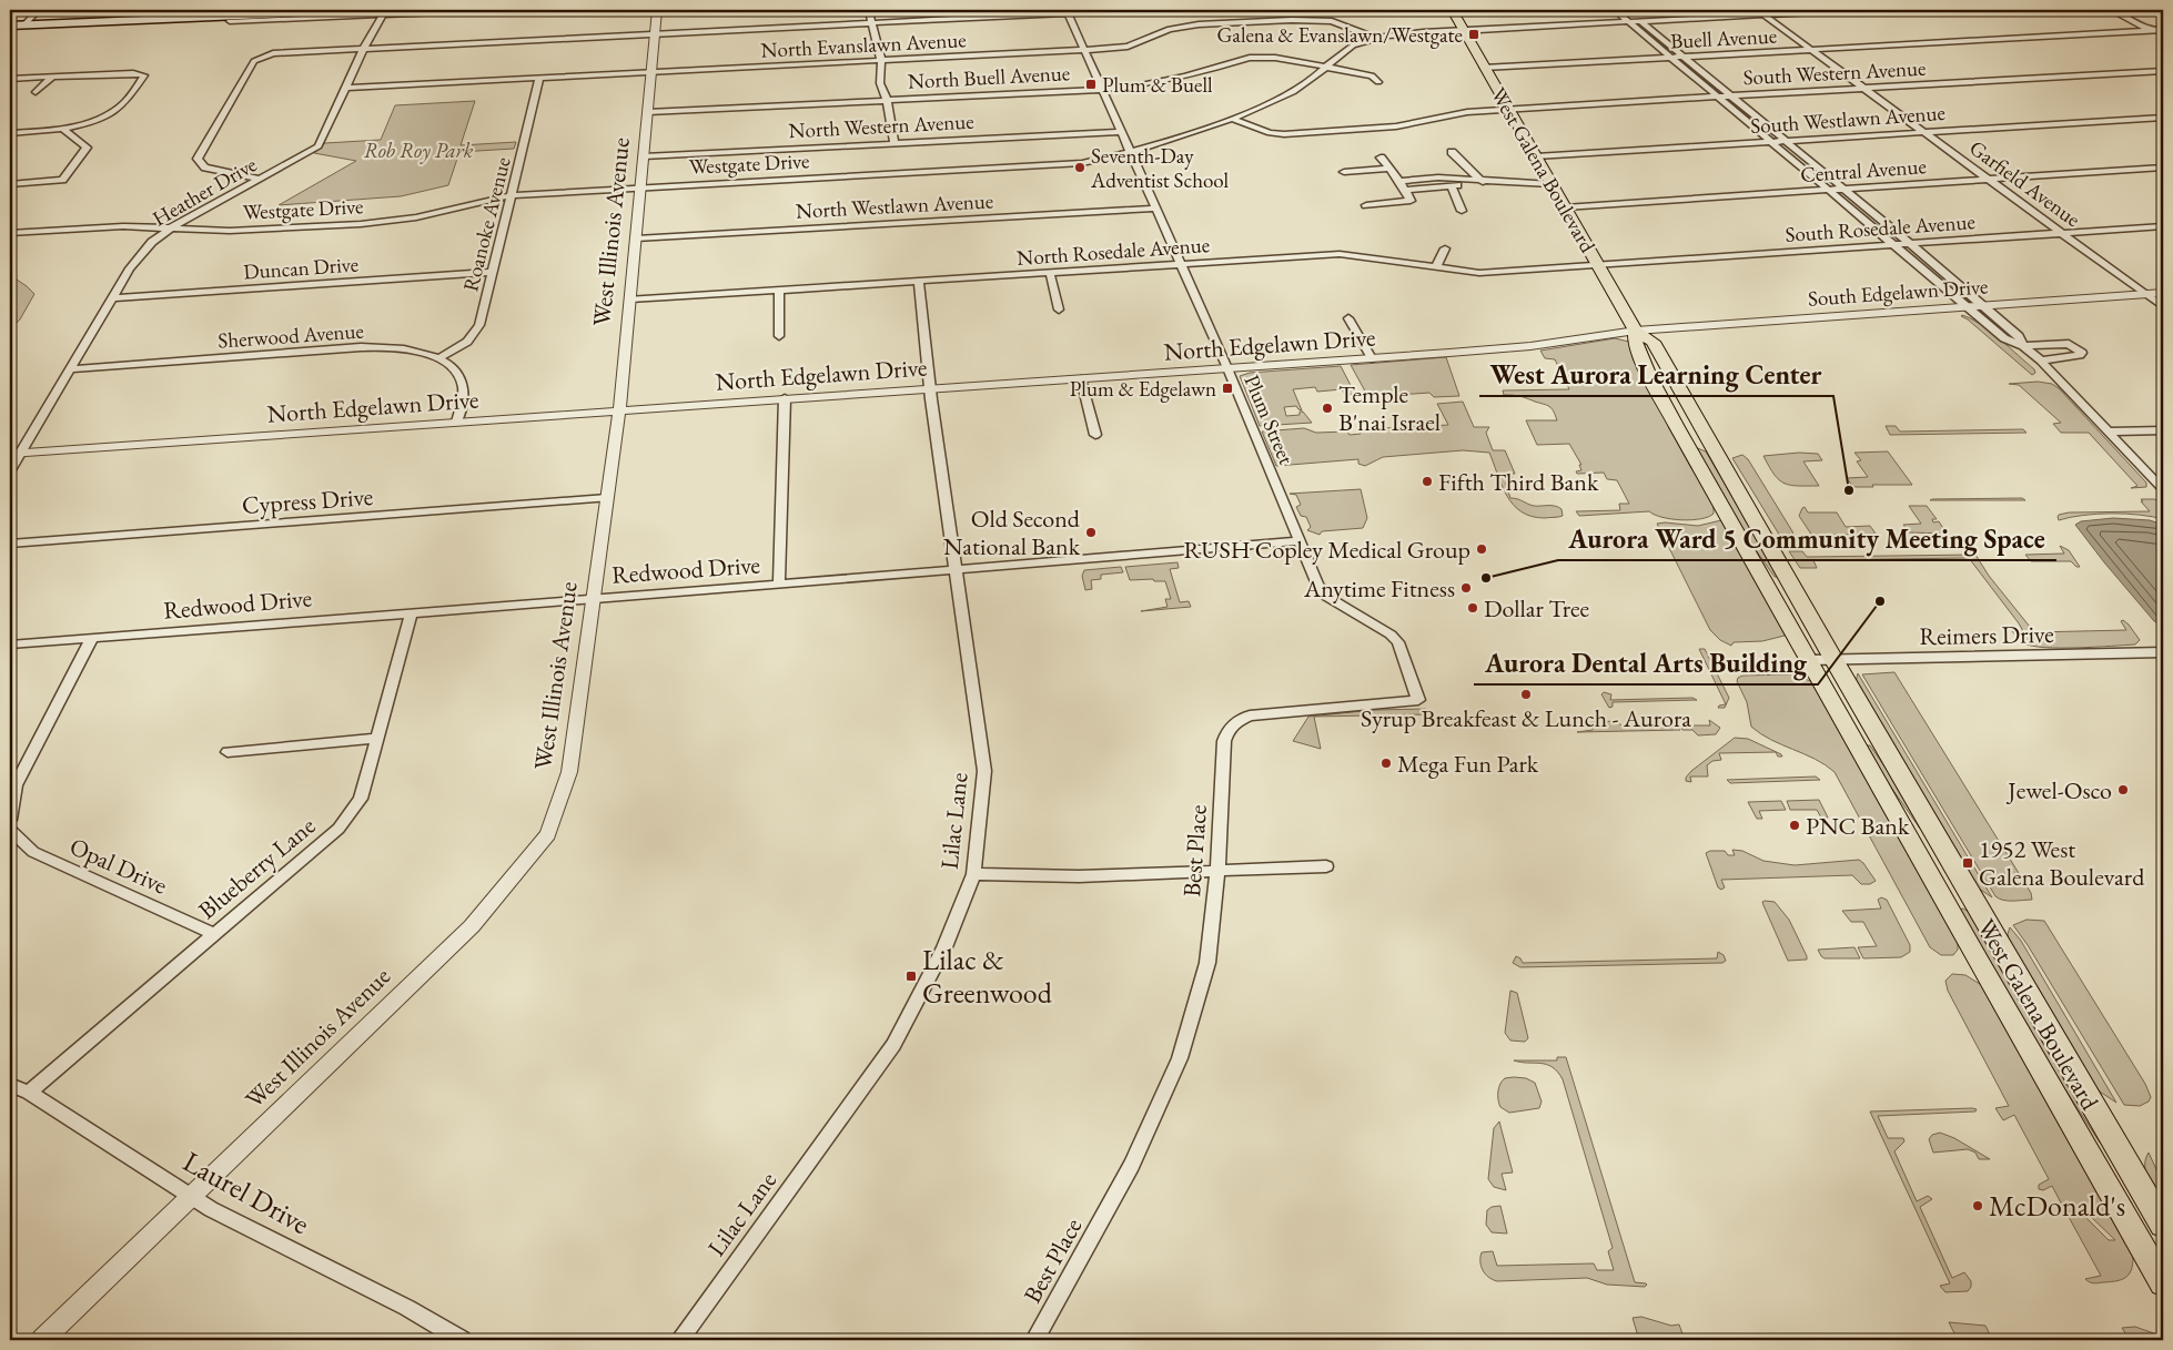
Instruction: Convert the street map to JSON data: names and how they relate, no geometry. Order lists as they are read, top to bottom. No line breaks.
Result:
{"streets":{"main road":["West Galena Boulevard"],"street":["Buell Avenue","North Evanslawn Avenue","South Western Avenue","North Buell Avenue","South Westlawn Avenue","North Western Avenue","Westgate Drive","Central Avenue","Garfield Avenue","Heather Drive","North Westlawn Avenue","Roanoke Avenue","South Rosedale Avenue","West Illinois Avenue","North Rosedale Avenue","Duncan Drive","South Edgelawn Drive","Sherwood Avenue","North Edgelawn Drive","Plum Street","Cypress Drive","Redwood Drive","Reimers Drive","Lilac Lane","Best Place","Opal Drive","Blueberry Lane","Laurel Drive"]},"crossings":[["Buell Avenue","West Galena Boulevard"],["Buell Avenue","Garfield Avenue"],["North Evanslawn Avenue","Westgate Drive"],["North Evanslawn Avenue","Heather Drive"],["North Evanslawn Avenue","Roanoke Avenue"],["North Evanslawn Avenue","West Illinois Avenue"],["North Evanslawn Avenue","Plum Street"],["South Western Avenue","West Galena Boulevard"],["South Western Avenue","Garfield Avenue"],["North Buell Avenue","Westgate Drive"],["North Buell Avenue","West Illinois Avenue"],["North Buell Avenue","Plum Street"],["South Westlawn Avenue","West Galena Boulevard"],["South Westlawn Avenue","Garfield Avenue"],["North Western Avenue","West Illinois Avenue"],["North Western Avenue","Plum Street"],["Westgate Drive","West Galena Boulevard"],["Westgate Drive","Garfield Avenue"],["Westgate Drive","Heather Drive"],["Westgate Drive","Roanoke Avenue"],["Westgate Drive","West Illinois Avenue"],["Westgate Drive","Plum Street"],["West Galena Boulevard","Central Avenue"],["West Galena Boulevard","South Rosedale Avenue"],["West Galena Boulevard","North Rosedale Avenue"],["West Galena Boulevard","South Edgelawn Drive"],["West Galena Boulevard","North Edgelawn Drive"],["West Galena Boulevard","Reimers Drive"],["Central Avenue","Garfield Avenue"],["Garfield Avenue","South Rosedale Avenue"],["Garfield Avenue","South Edgelawn Drive"],["Heather Drive","Duncan Drive"],["Heather Drive","Sherwood Avenue"],["Heather Drive","North Edgelawn Drive"],["North Westlawn Avenue","West Illinois Avenue"],["North Westlawn Avenue","Plum Street"],["Roanoke Avenue","Duncan Drive"],["Roanoke Avenue","Sherwood Avenue"],["South Rosedale Avenue","North Rosedale Avenue"],["West Illinois Avenue","North Rosedale Avenue"],["West Illinois Avenue","North Edgelawn Drive"],["West Illinois Avenue","Cypress Drive"],["West Illinois Avenue","Redwood Drive"],["West Illinois Avenue","Laurel Drive"],["North Rosedale Avenue","Plum Street"],["North Rosedale Avenue","Lilac Lane"],["South Edgelawn Drive","North Edgelawn Drive"],["Sherwood Avenue","North Edgelawn Drive"],["North Edgelawn Drive","Plum Street"],["North Edgelawn Drive","Lilac Lane"],["Plum Street","Redwood Drive"],["Plum Street","Best Place"],["Redwood Drive","Lilac Lane"],["Redwood Drive","Best Place"],["Redwood Drive","Blueberry Lane"],["Opal Drive","Blueberry Lane"],["Blueberry Lane","Laurel Drive"]],"parks":["Rob Roy Park"],"places":{"transit":["Galena & Evanslawn/Westgate","Plum & Buell","Plum & Edgelawn","1952 West Galena Boulevard","Lilac & Greenwood"],"other":["Seventh-Day Adventist School","Temple B'nai Israel","Fifth Third Bank","West Aurora Learning Center","Old Second National Bank","RUSH Copley Medical Group","Aurora Ward 5 Community Meeting Space","Anytime Fitness","Aurora Dental Arts Building","Dollar Tree","Syrup Breakfeast & Lunch - Aurora","Mega Fun Park","Jewel-Osco","PNC Bank","McDonald's"]}}
